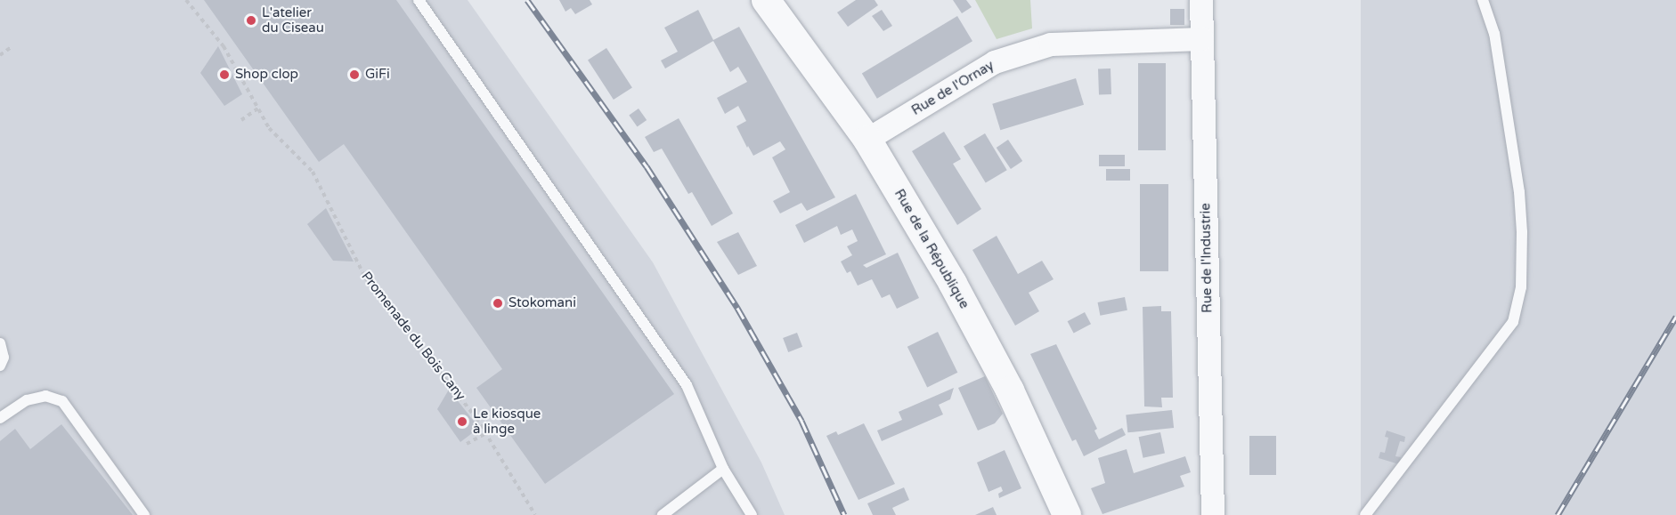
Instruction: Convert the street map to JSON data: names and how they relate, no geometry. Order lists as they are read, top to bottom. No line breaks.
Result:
{"streets":{"street":["Rue de l'Ornay","Rue de la République","Rue de l'Industrie"],"path":["Promenade du Bois Cany"]},"crossings":[["Rue de l'Ornay","Rue de la République"],["Rue de l'Ornay","Rue de l'Industrie"]],"places":["L'atelier du Ciseau","Shop clop","GiFi","Stokomani","Le kiosque à linge"]}
